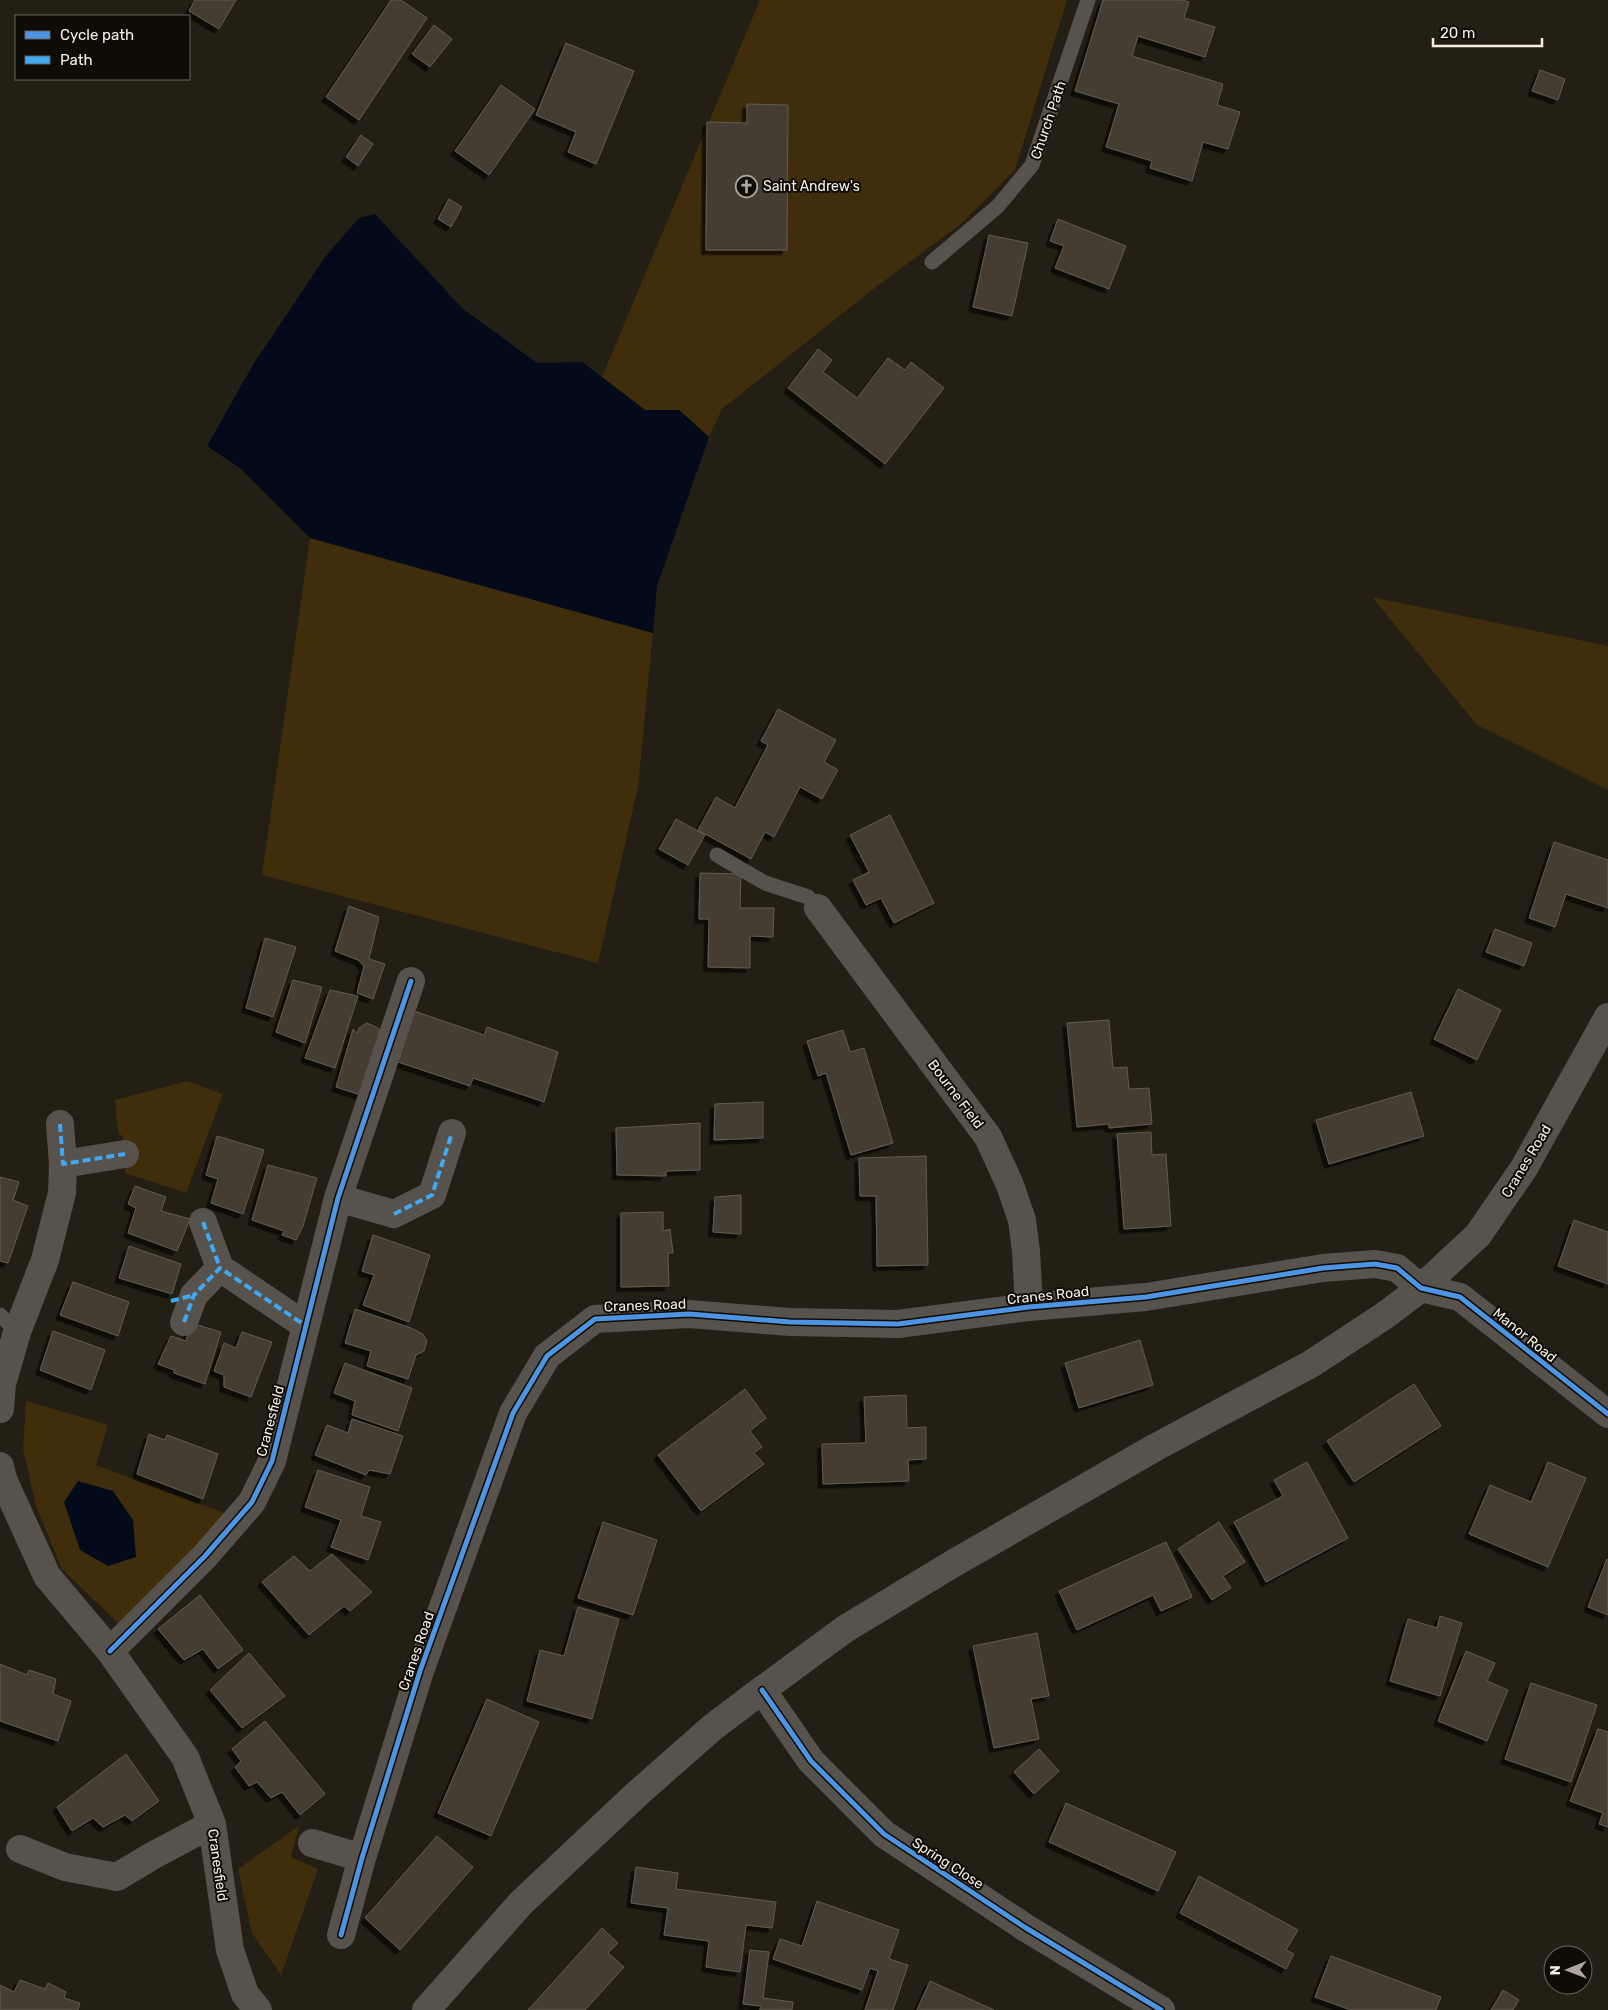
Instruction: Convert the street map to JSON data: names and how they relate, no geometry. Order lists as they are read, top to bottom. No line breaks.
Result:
{"streets":{"street":["Bourne Field","Cranes Road","Manor Road","Cranesfield","Spring Close"],"lane":["Church Path"]},"crossings":[["Bourne Field","Cranes Road"],["Cranes Road","Manor Road"],["Cranes Road","Spring Close"]],"places":{"church":["Saint Andrew's"]},"legend":["Cycle path","Path"],"scale_bar":"20 m","north":"left"}
